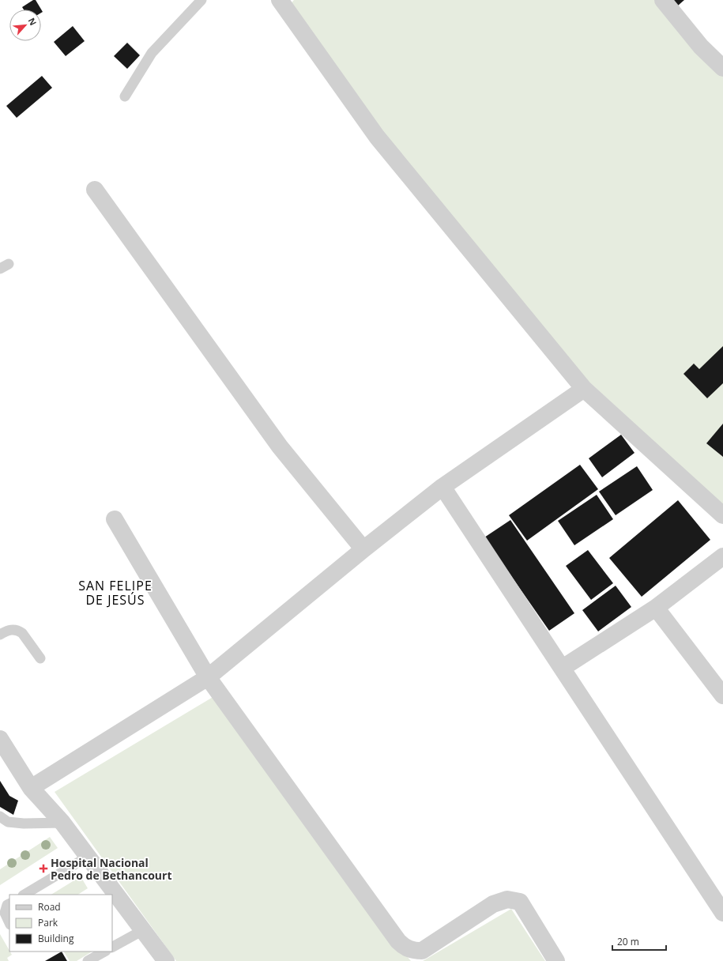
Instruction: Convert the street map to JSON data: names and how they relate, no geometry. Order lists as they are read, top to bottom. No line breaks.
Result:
{"districts":["SAN FELIPE DE JESÚS"],"places":{"health":["Hospital Nacional Pedro de Bethancourt"]},"legend":["Road","Park","Building"],"scale_bar":"20 m","north":"top right"}
